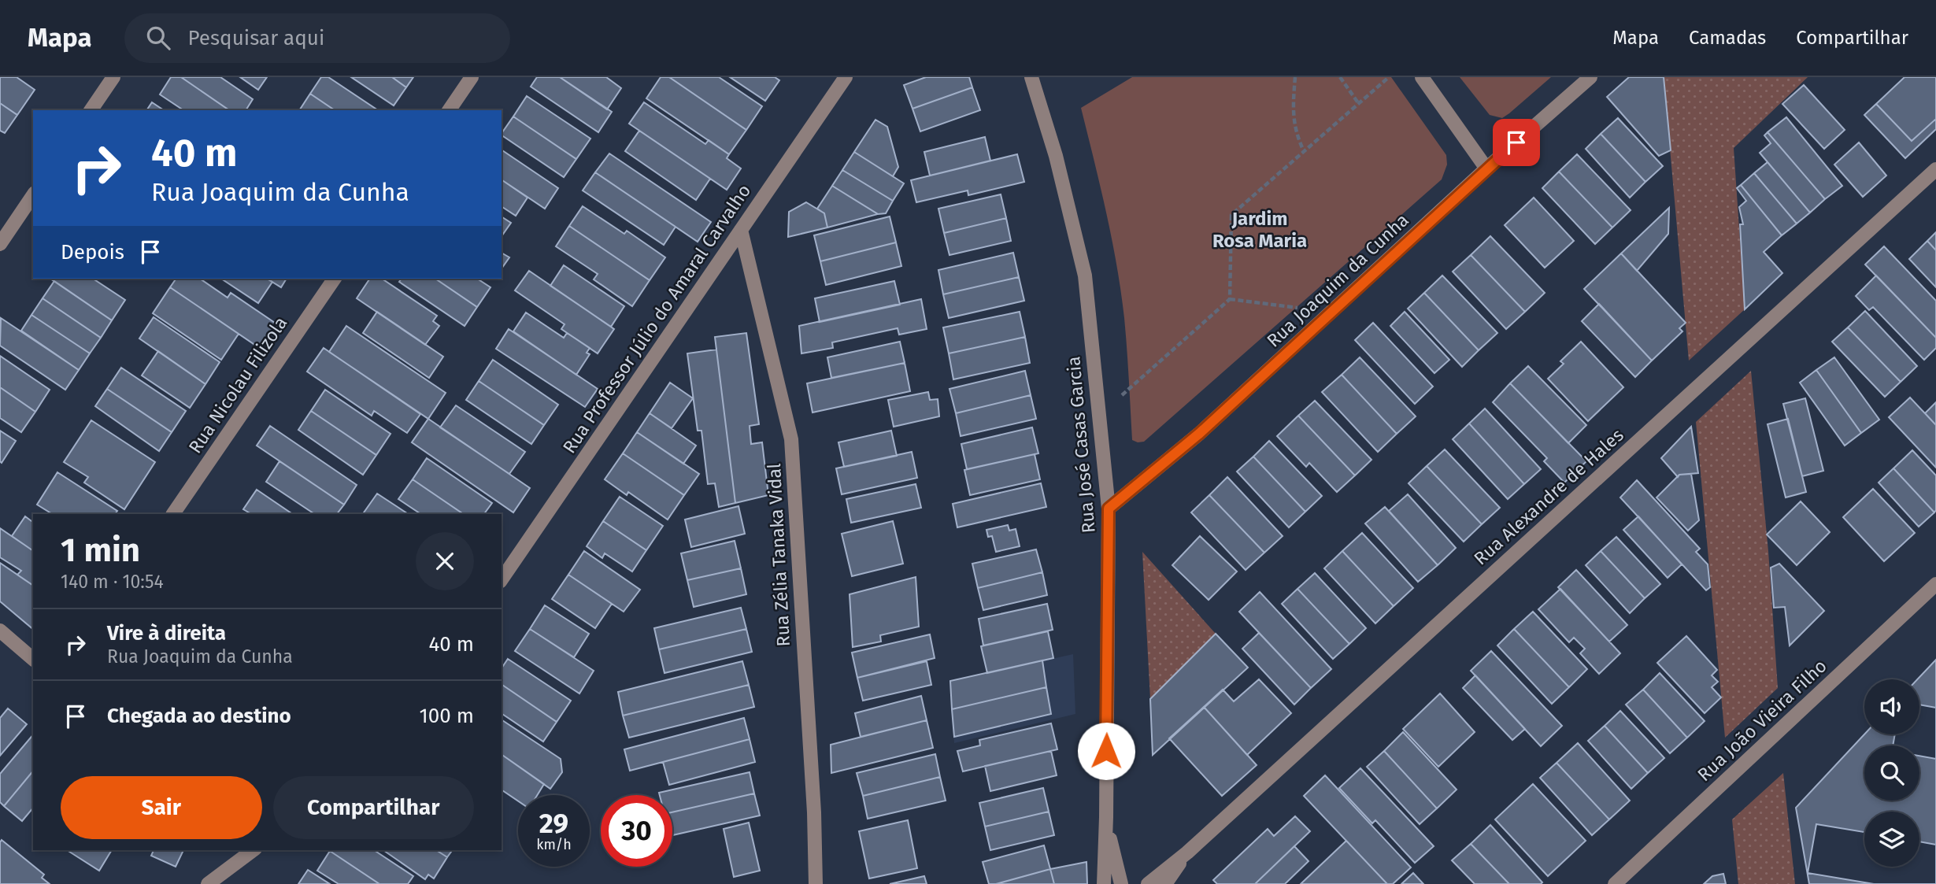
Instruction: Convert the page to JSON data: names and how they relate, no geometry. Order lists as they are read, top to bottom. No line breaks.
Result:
{"streets":{"street":["Rua Joaquim da Cunha","Rua Professor Júlio do Amaral Carvalho","Rua Nicolau Filizola","Rua José Casas Garcia","Rua Alexandre de Hales","Rua Zélia Tanaka Vidal","Rua João Vieira Filho"]},"crossings":[["Rua Joaquim da Cunha","Rua José Casas Garcia"],["Rua Professor Júlio do Amaral Carvalho","Rua Zélia Tanaka Vidal"]],"districts":["Jardim Rosa Maria"],"page":{"header":"Mapa","search":"Pesquisar aqui","nav":["Mapa","Camadas","Compartilhar"],"turn":["40 m","Rua Joaquim da Cunha"],"then":"Depois","heading":["1 min","140 m · 10:54"],"list":[{"name":"Vire à direita","note":"Rua Joaquim da Cunha","value":"40 m"},{"name":"Chegada ao destino","value":"100 m"}],"buttons":["Sair","Compartilhar"],"speed":"29 km/h","limit":"30"}}
